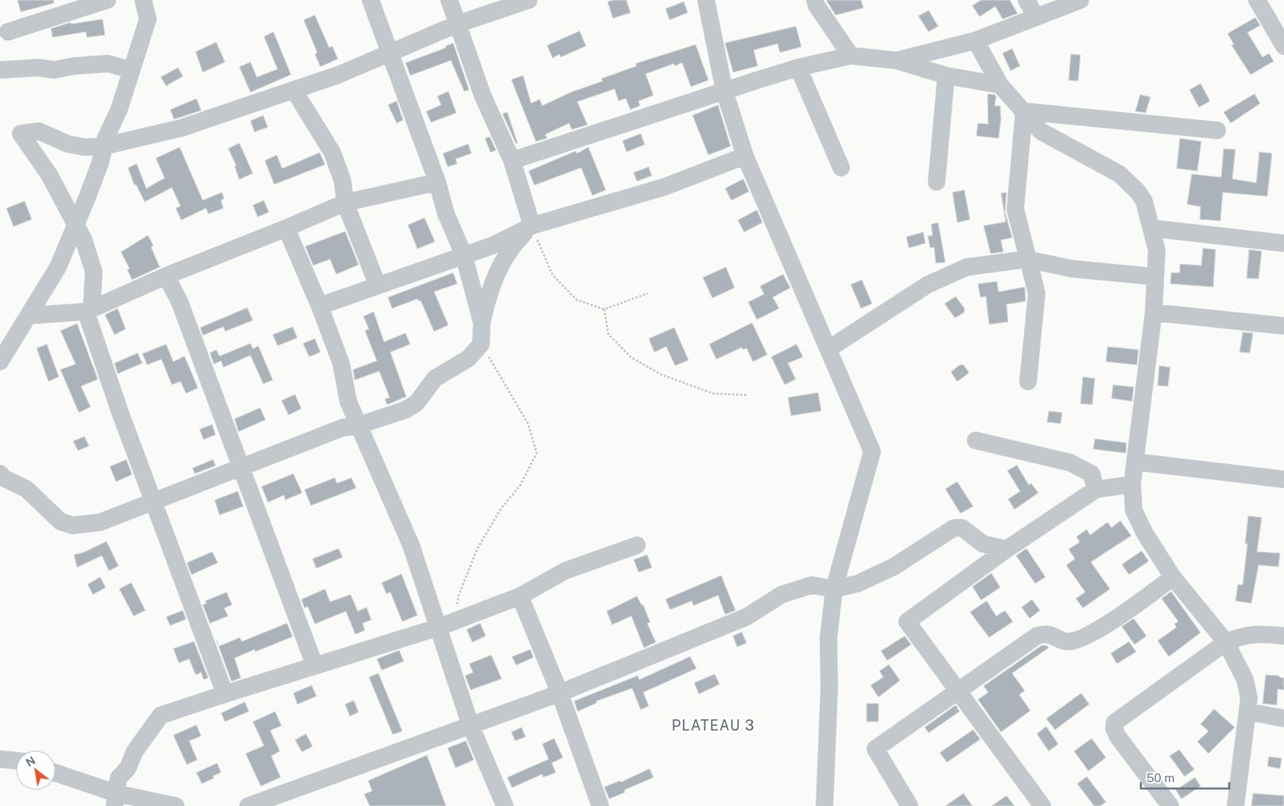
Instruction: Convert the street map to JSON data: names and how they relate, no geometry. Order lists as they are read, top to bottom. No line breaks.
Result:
{"districts":["PLATEAU 3"],"scale_bar":"50 m","north":"top left"}
